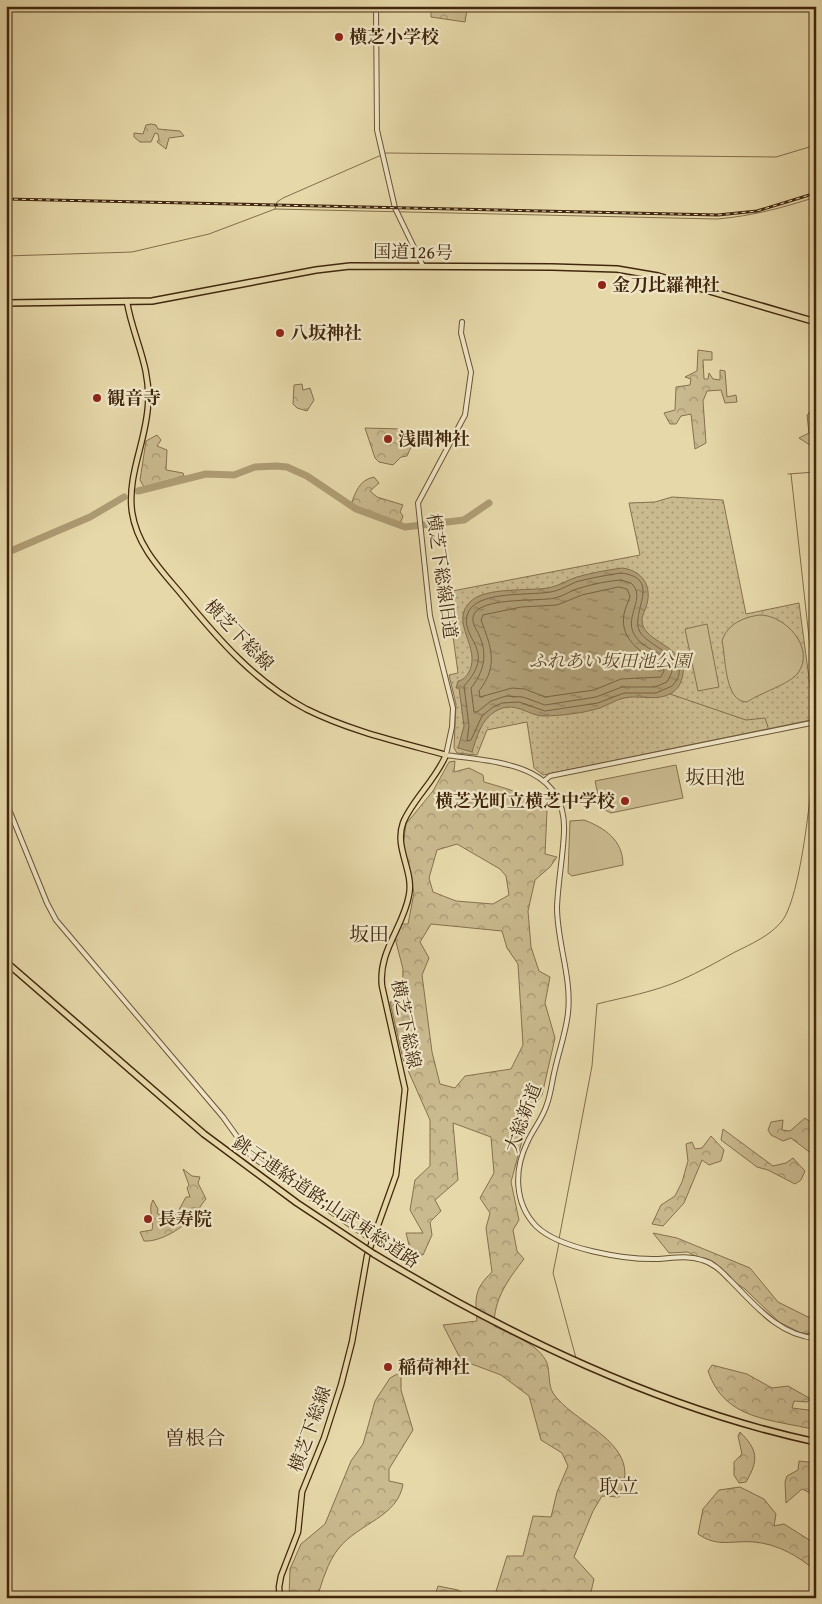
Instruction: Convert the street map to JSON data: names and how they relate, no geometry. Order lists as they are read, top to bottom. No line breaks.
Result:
{"streets":{"highway":["国道126号","銚子連絡道路;山武東総道路"],"main road":["横芝下総線"],"street":["横芝下総線旧道","大総新道"]},"crossings":[["国道126号","横芝下総線"],["横芝下総線旧道","横芝下総線"],["横芝下総線旧道","大総新道"],["横芝下総線","大総新道"]],"districts":["坂田池","坂田","曽根合","取立"],"parks":["ふれあい坂田池公園"],"places":["横芝小学校","金刀比羅神社","八坂神社","観音寺","浅間神社","横芝光町立横芝中学校","長寿院","稲荷神社"]}
